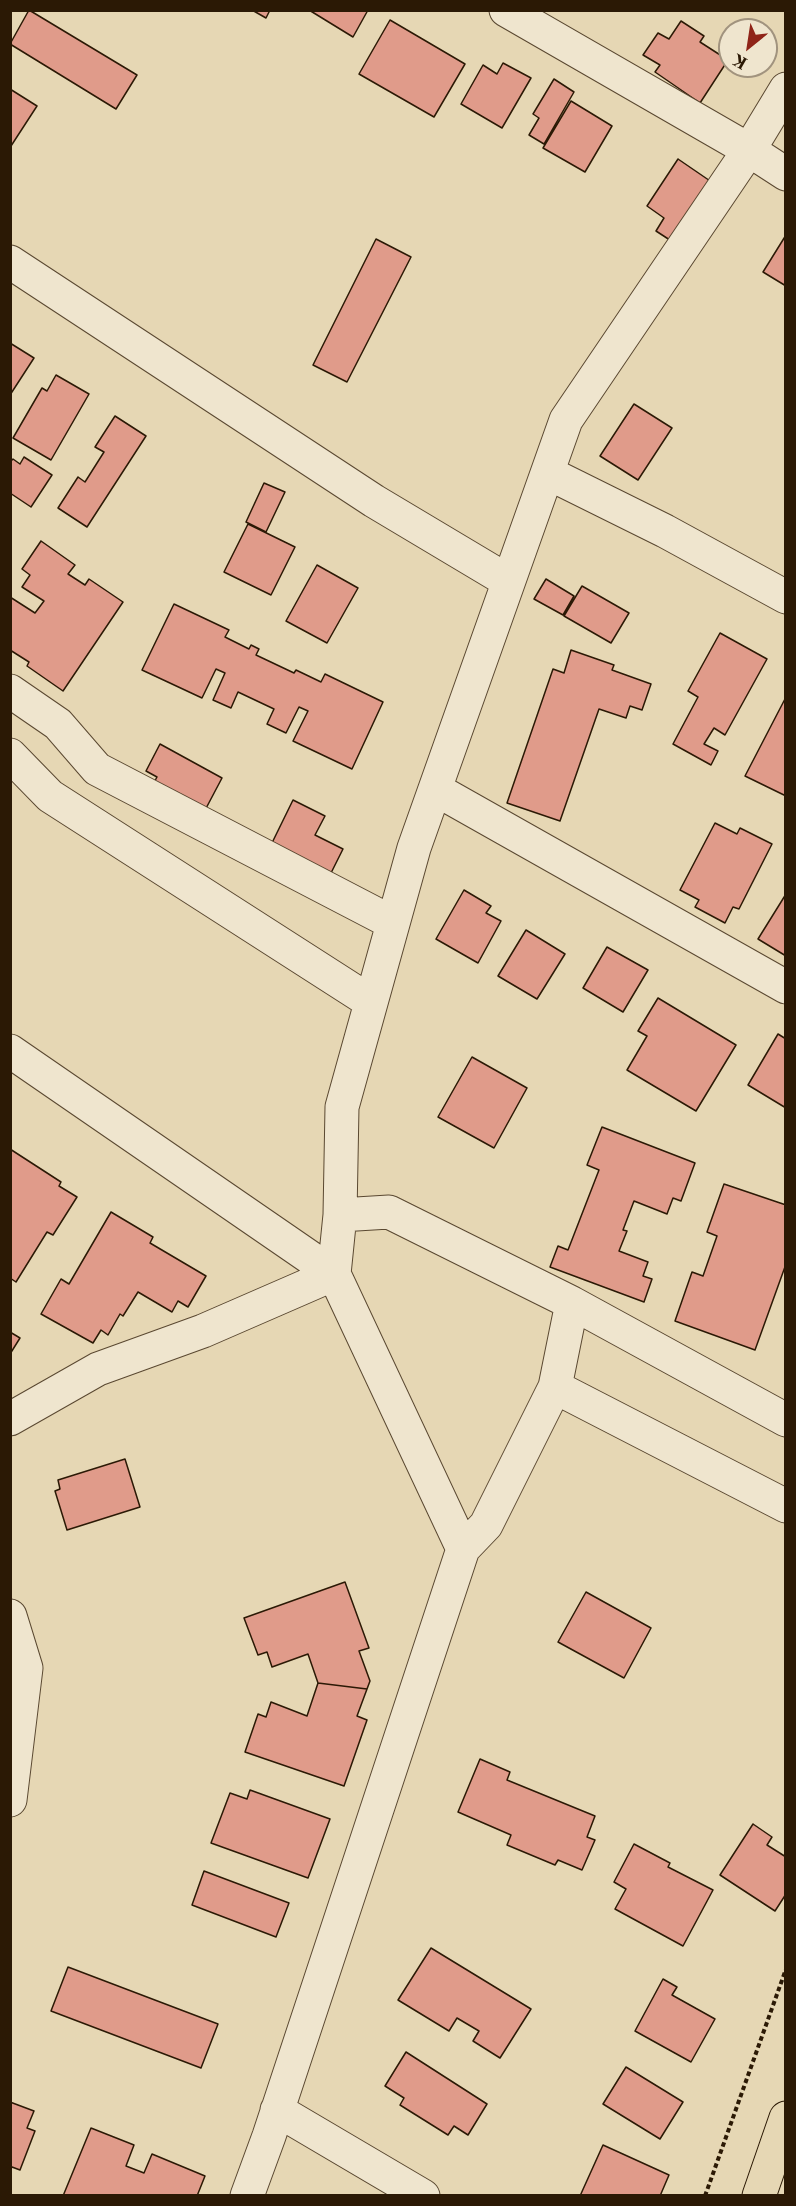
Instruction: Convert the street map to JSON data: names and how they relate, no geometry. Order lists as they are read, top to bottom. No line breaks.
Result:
{"north":"bottom left"}
